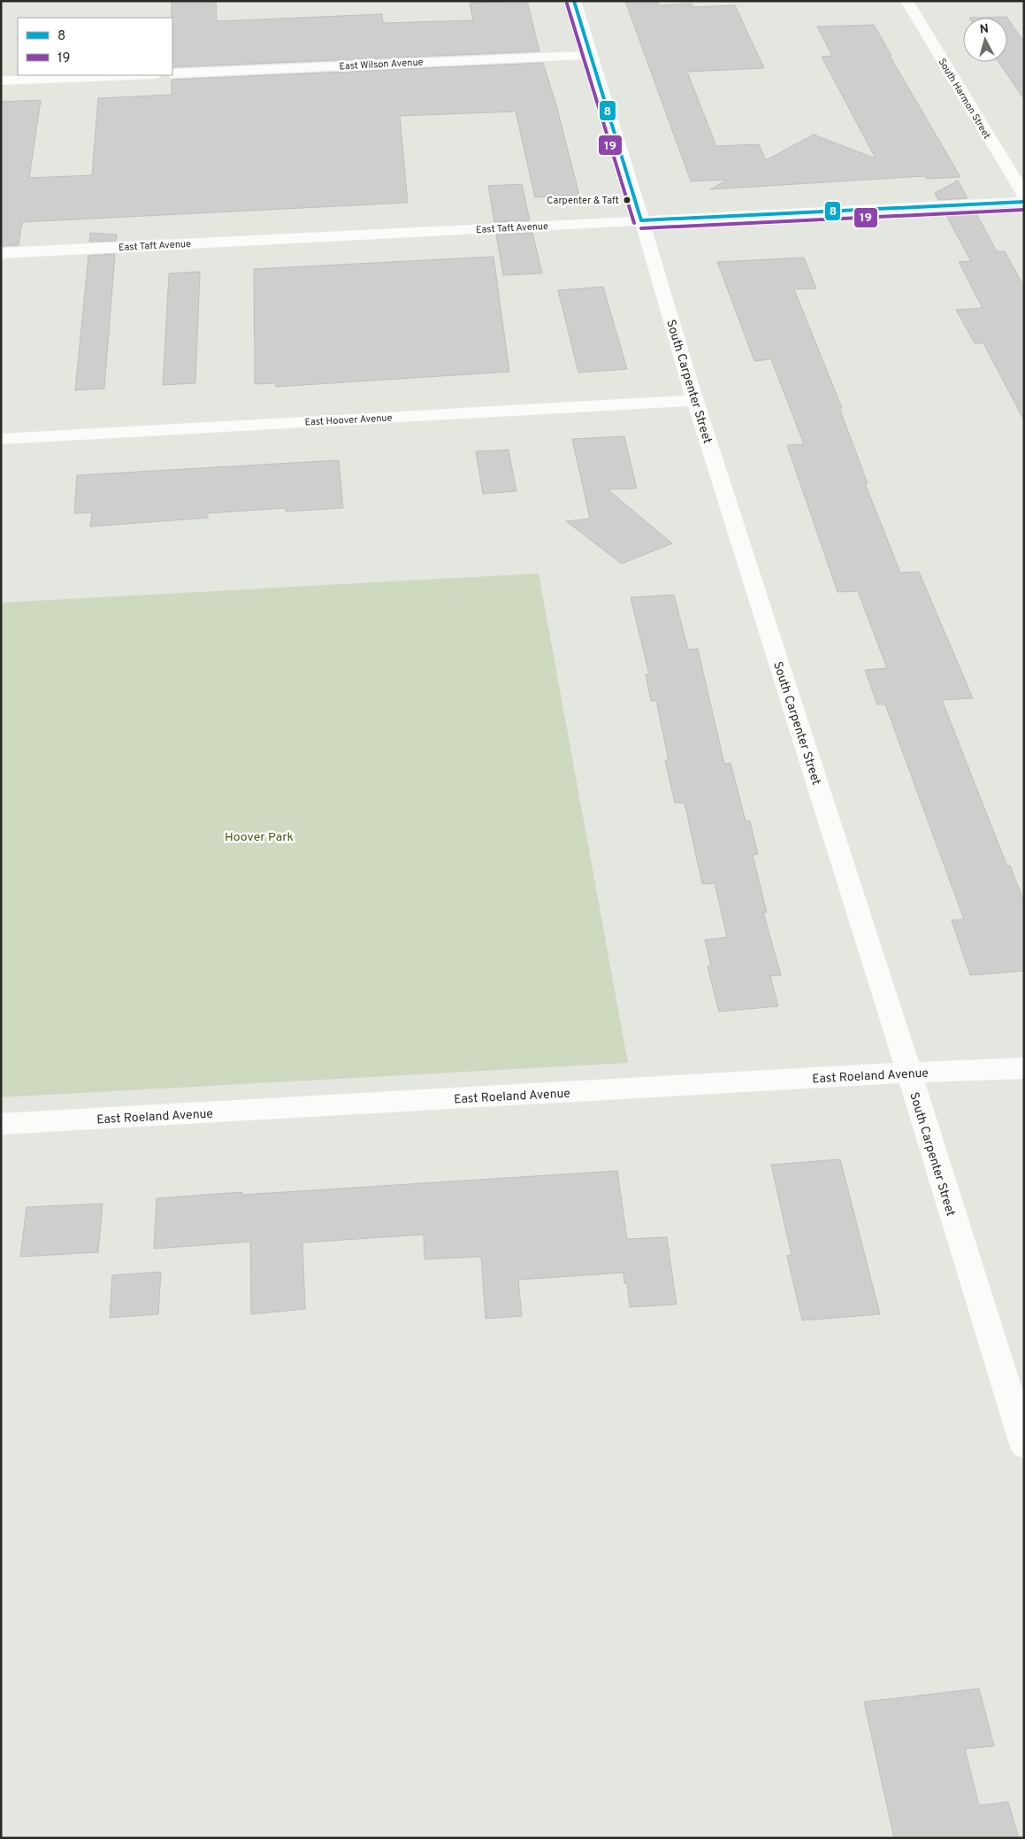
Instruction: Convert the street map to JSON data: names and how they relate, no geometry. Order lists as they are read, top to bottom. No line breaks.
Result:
{"streets":{"street":["East Wilson Avenue","South Harmon Street","East Taft Avenue","South Carpenter Street","East Hoover Avenue","East Roeland Avenue"]},"crossings":[["East Wilson Avenue","South Carpenter Street"],["East Taft Avenue","South Carpenter Street"],["South Carpenter Street","East Hoover Avenue"],["South Carpenter Street","East Roeland Avenue"]],"parks":["Hoover Park"],"places":["Carpenter & Taft"],"lines":["transit line 8","transit line 19"],"legend":["8","19"],"north":"top"}
